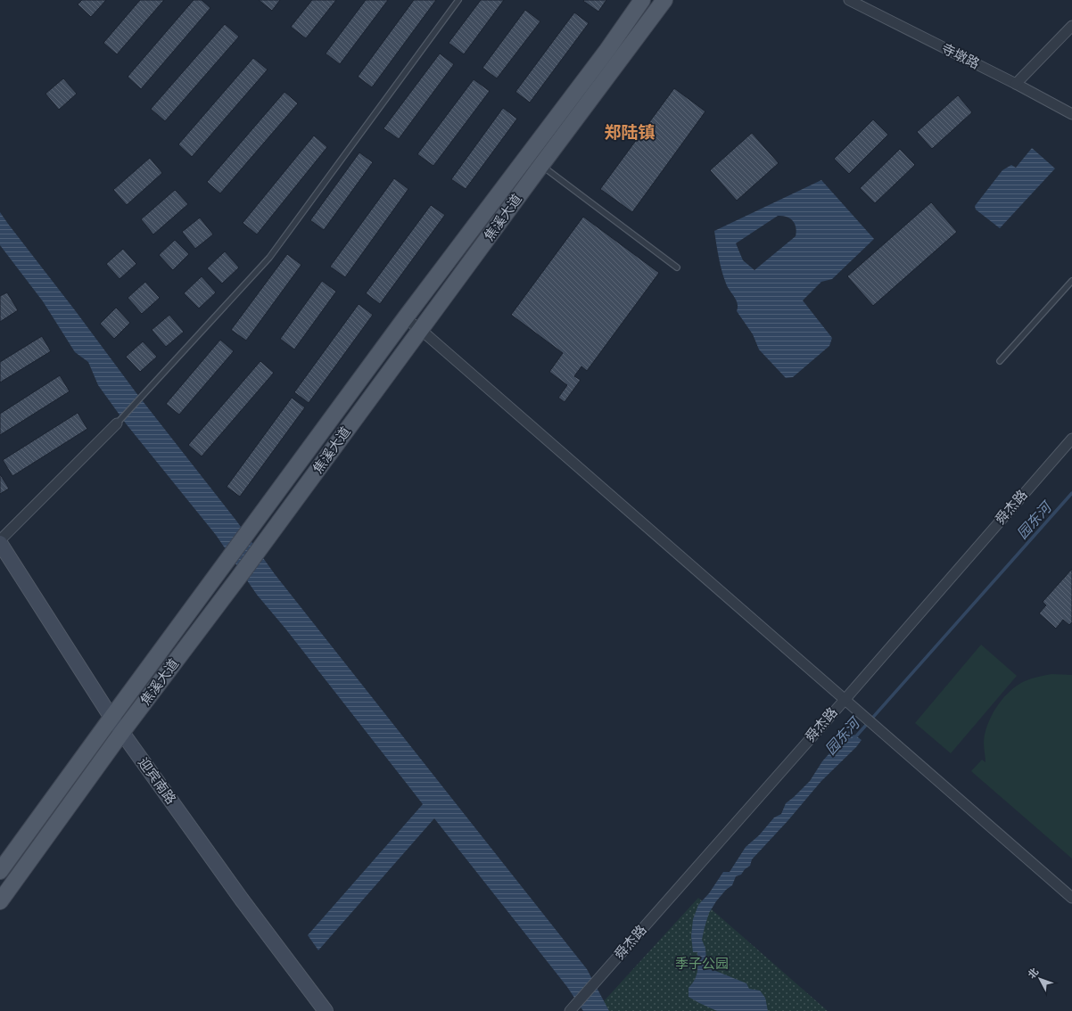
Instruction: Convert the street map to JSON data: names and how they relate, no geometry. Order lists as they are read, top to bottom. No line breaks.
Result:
{"streets":{"main road":["焦溪大道"],"street":["寺墩路","舜杰路","迎宾南路"]},"crossings":[["焦溪大道","迎宾南路"]],"districts":["郑陆镇"],"water":["园东河"],"parks":["季子公园"],"north":"top left"}
